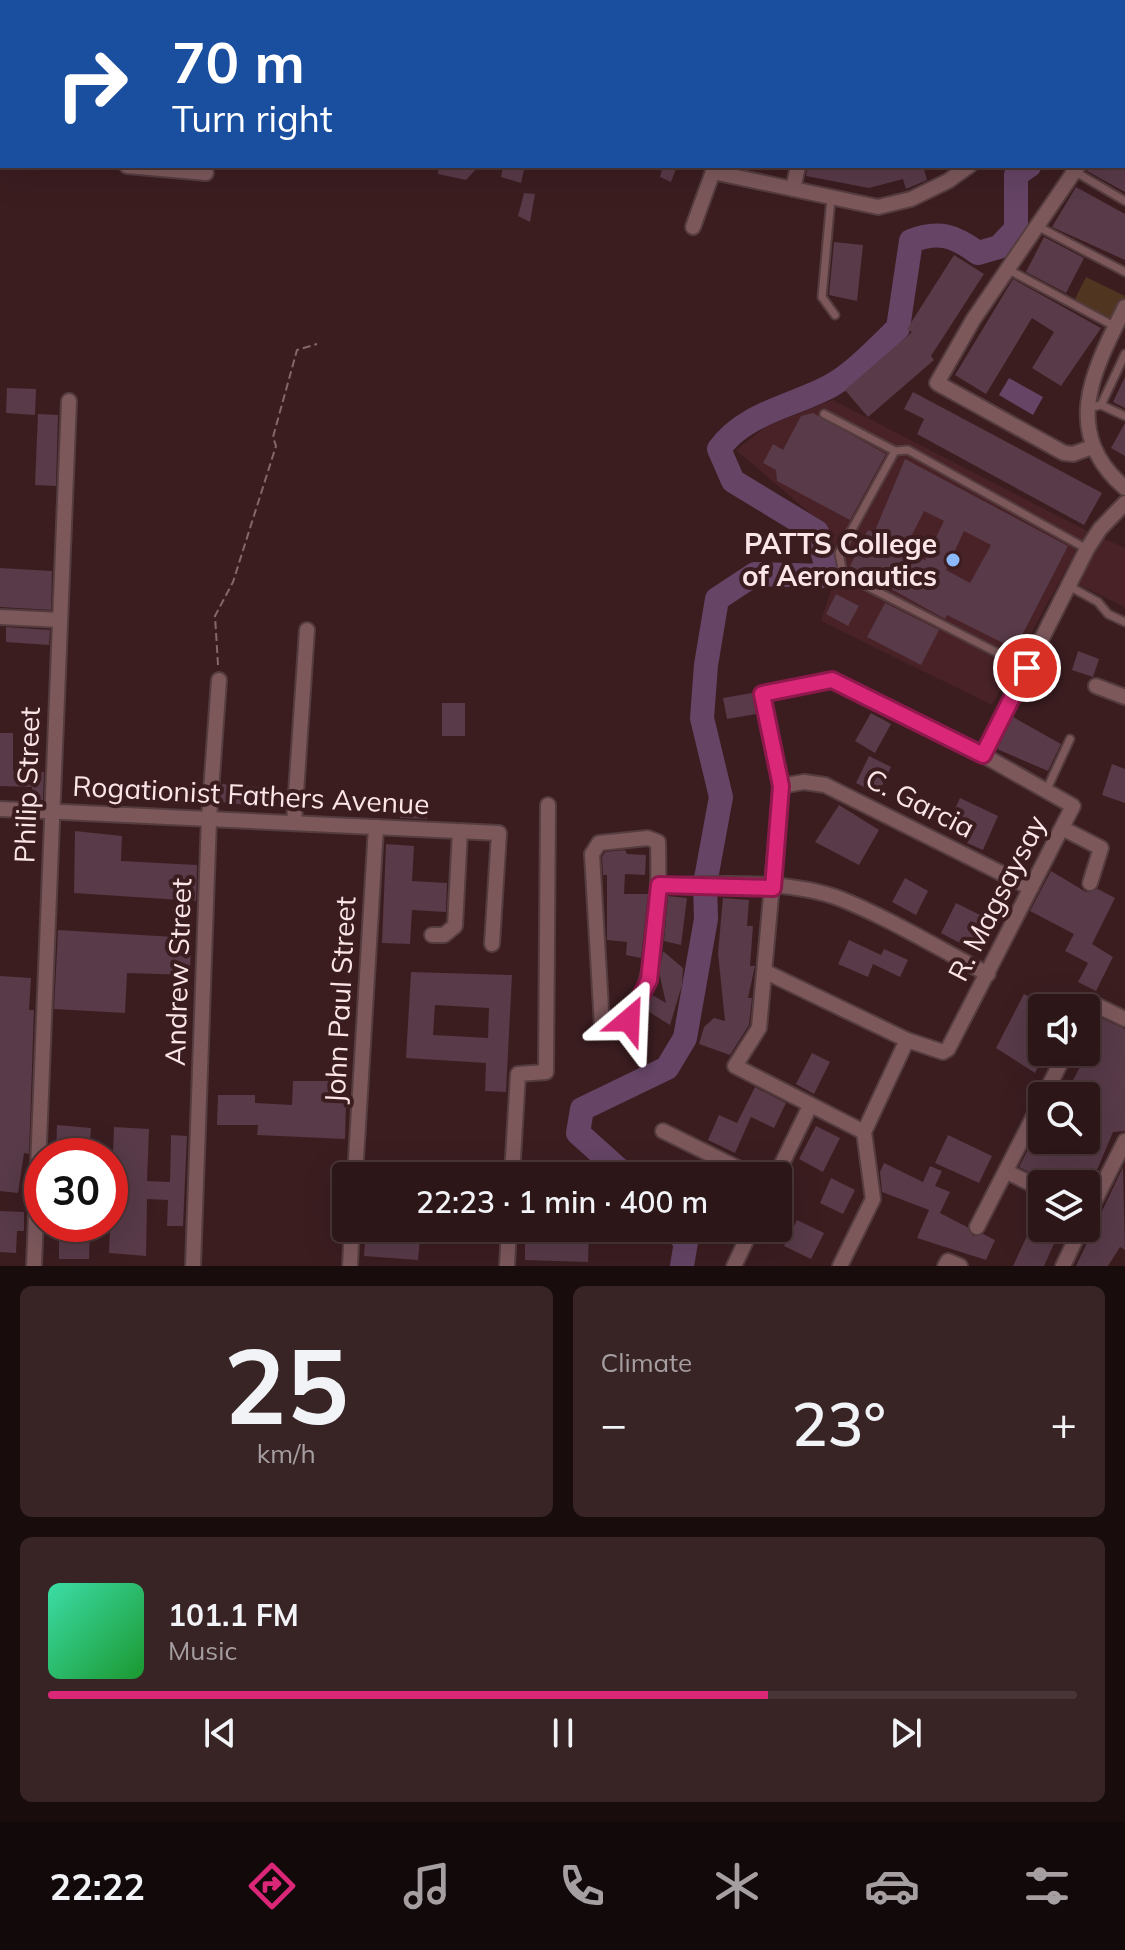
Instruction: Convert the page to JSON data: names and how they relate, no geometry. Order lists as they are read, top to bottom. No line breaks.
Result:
{"streets":{"street":["Philip Street","Rogationist Fathers Avenue","C. Garcia","R. Magsaysay","Andrew Street","John Paul Street"]},"crossings":[["Philip Street","Rogationist Fathers Avenue"],["Rogationist Fathers Avenue","Andrew Street"],["Rogationist Fathers Avenue","John Paul Street"],["C. Garcia","R. Magsaysay"]],"places":["PATTS College of Aeronautics"],"page":{"turn":["70 m","Turn right"],"limit":"30","trip":"22:23 · 1 min · 400 m","tile":[["25","km/h"],"Climate"],"heat":["−","23°","+"],"song":["101.1 FM","Music"],"tabs":"22:22"}}
